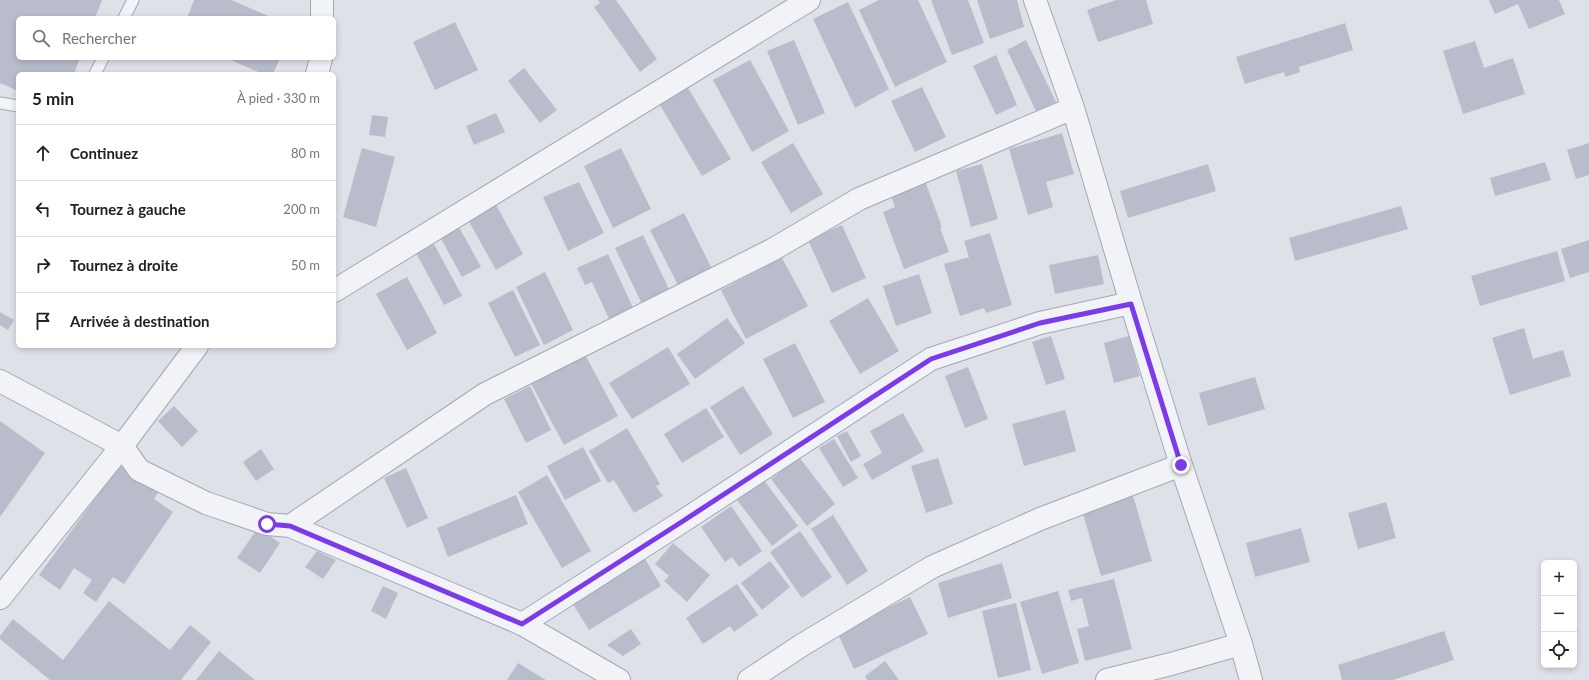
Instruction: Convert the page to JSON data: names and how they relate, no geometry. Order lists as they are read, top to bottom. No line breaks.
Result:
{"page":{"search":"Rechercher","heading":["5 min","À pied · 330 m"],"list":[["Continuez","80 m"],["Tournez à gauche","200 m"],["Tournez à droite","50 m"],"Arrivée à destination"],"map_buttons":["+","−"]}}
